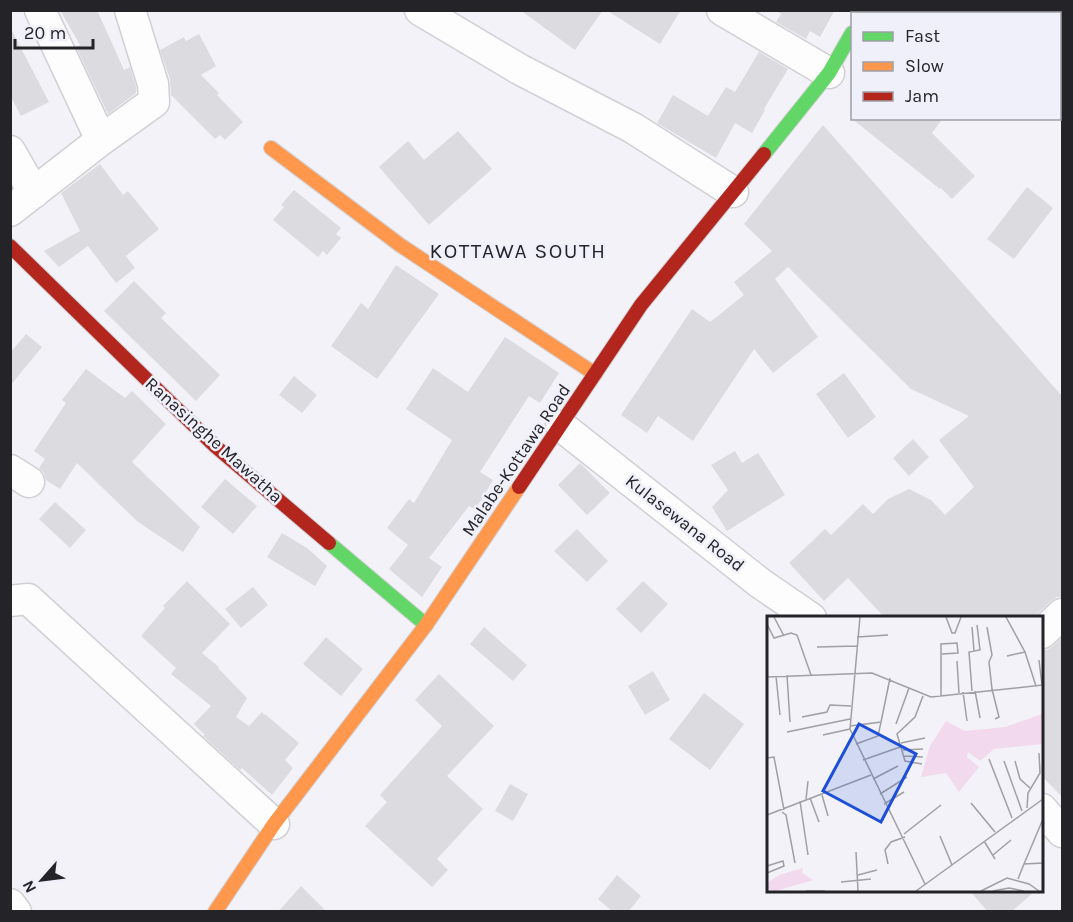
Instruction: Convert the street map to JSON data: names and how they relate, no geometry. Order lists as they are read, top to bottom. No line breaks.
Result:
{"streets":{"main road":["Ranasinghe Mawatha","Malabe-Kottawa Road"],"street":["Kulasewana Road"]},"crossings":[["Ranasinghe Mawatha","Malabe-Kottawa Road"],["Malabe-Kottawa Road","Kulasewana Road"]],"districts":["KOTTAWA SOUTH"],"legend":["Fast","Slow","Jam"],"scale_bar":"20 m","north":"bottom left"}
